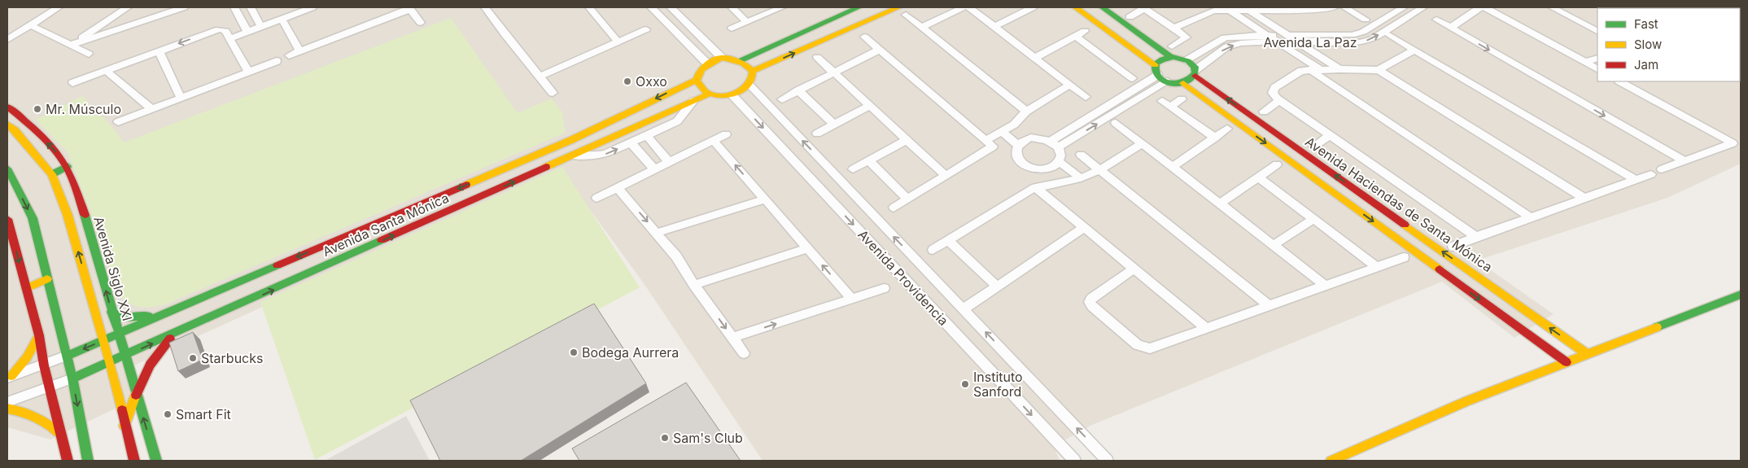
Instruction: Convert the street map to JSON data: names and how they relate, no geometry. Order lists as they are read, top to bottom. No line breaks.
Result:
{"streets":{"main road":["Avenida Haciendas de Santa Mónica","Avenida Santa Mónica","Avenida Siglo XXI"],"street":["Avenida La Paz","Avenida Providencia"]},"crossings":[["Avenida La Paz","Avenida Haciendas de Santa Mónica"],["Avenida Santa Mónica","Avenida Siglo XXI"],["Avenida Santa Mónica","Avenida Providencia"]],"places":["Oxxo","Mr. Músculo","Bodega Aurrera","Starbucks","Instituto Sanford","Smart Fit","Sam's Club"],"legend":["Fast","Slow","Jam"]}
